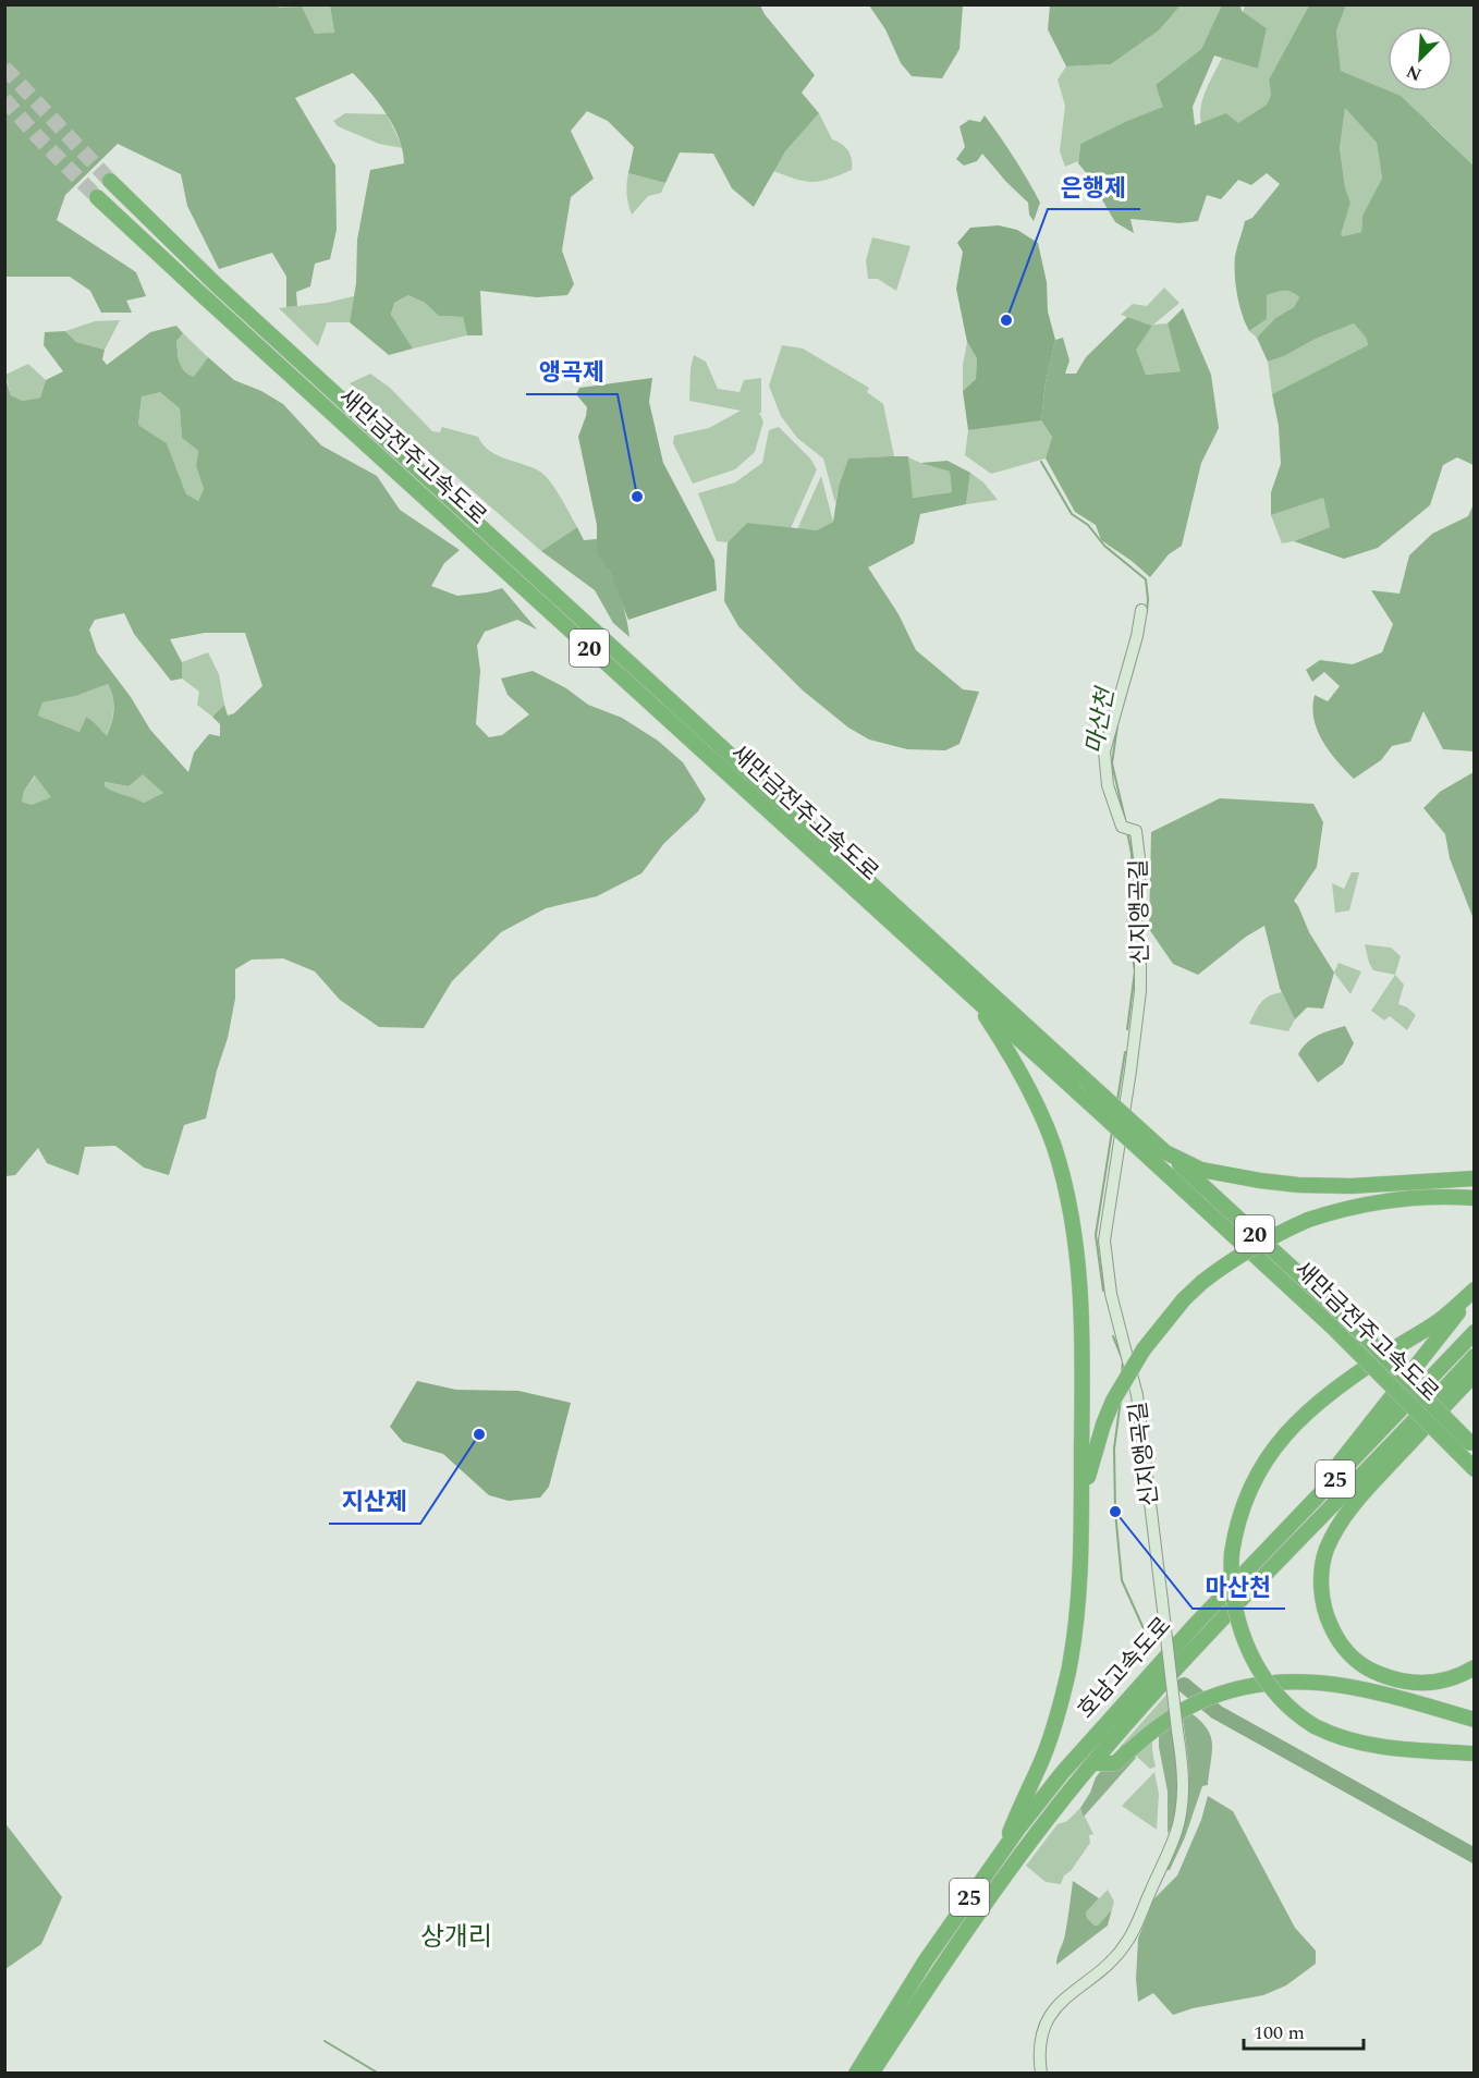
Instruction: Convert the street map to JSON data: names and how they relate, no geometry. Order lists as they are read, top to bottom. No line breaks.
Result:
{"streets":{"highway":["새만금전주고속도로","20","25","호남고속도로"],"street":["신지앵곡길"]},"districts":["상개리"],"water":["마산천"],"places":["은행제","앵곡제","지산제","마산천"],"scale_bar":"100 m","north":"bottom left"}
